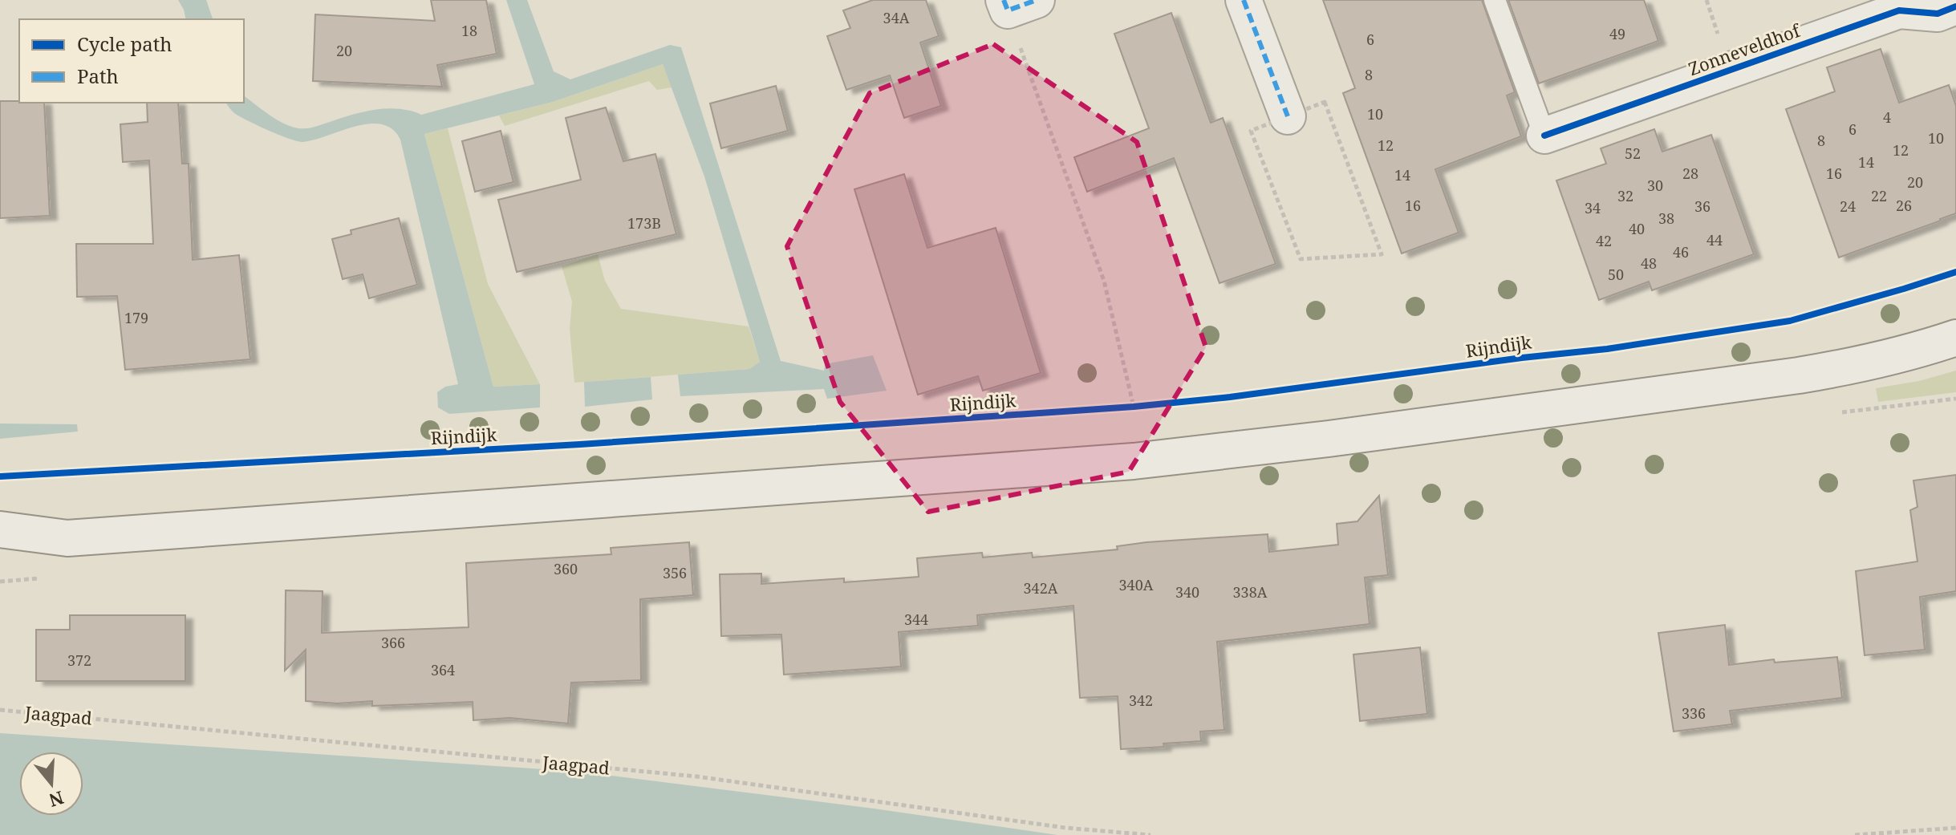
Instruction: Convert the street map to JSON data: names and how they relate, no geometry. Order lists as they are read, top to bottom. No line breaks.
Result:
{"streets":{"main road":["Zonneveldhof"],"path":["Jaagpad"],"cycle path":["Rijndijk"]},"house_numbers":["34A","18","49","6","20","8","10","4","6","10","8","12","12","52","14","28","16","14","20","30","32","22","16","26","36","24","34","38","173B","40","44","42","46","48","50","179","360","356","340A","342A","340","338A","344","366","372","364","342","336"],"legend":["Cycle path","Path"],"north":"bottom"}
